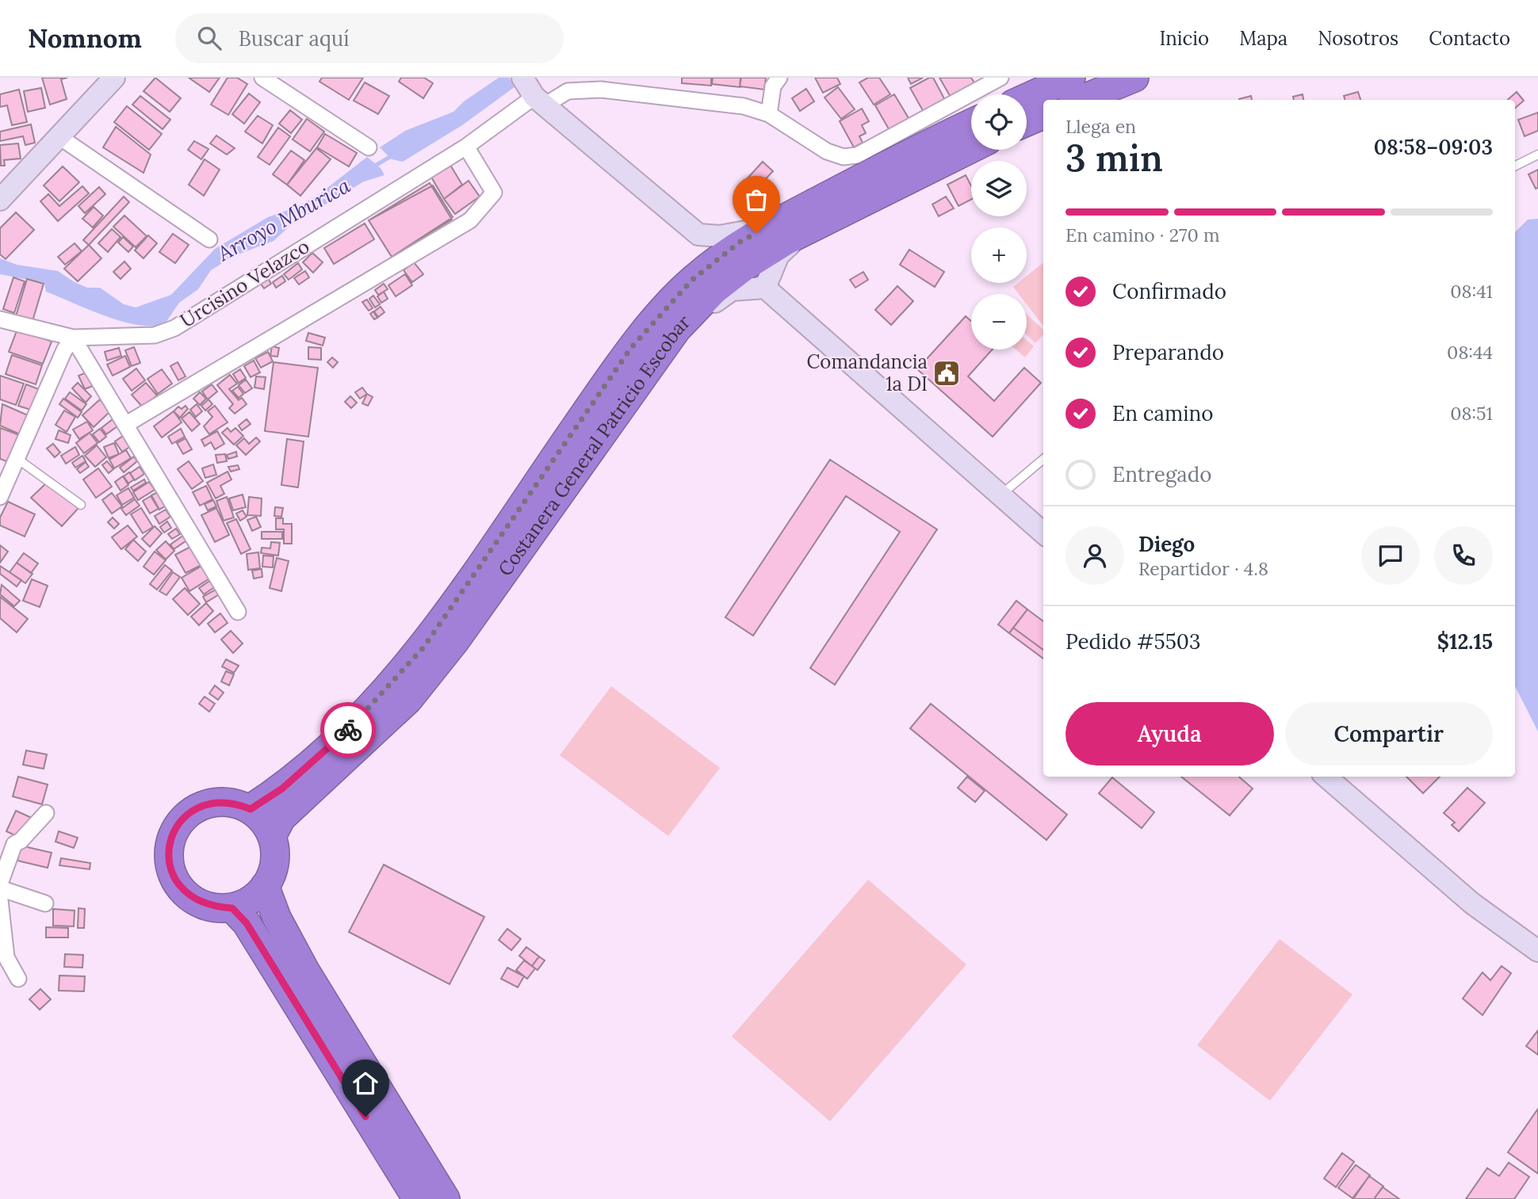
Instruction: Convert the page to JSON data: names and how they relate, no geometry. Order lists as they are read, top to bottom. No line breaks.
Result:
{"streets":{"highway":["Costanera General Patricio Escobar"],"street":["Urcisino Velazco"]},"water":["Arroyo Mburica"],"places":{"public building":["Comandancia 1a DI"]},"page":{"header":"Nomnom","search":"Buscar aquí","nav":["Inicio","Mapa","Nosotros","Contacto"],"map_buttons":["+","−"],"heading":["3 min","Llega en","08:58–09:03"],"panel":["Diego","Repartidor · 4.8","Pedido #5503","$12.15"],"bar":"En camino · 270 m","list":[["Confirmado","08:41"],["Preparando","08:44"],["En camino","08:51"],"Entregado"],"buttons":["Ayuda","Compartir"]}}
